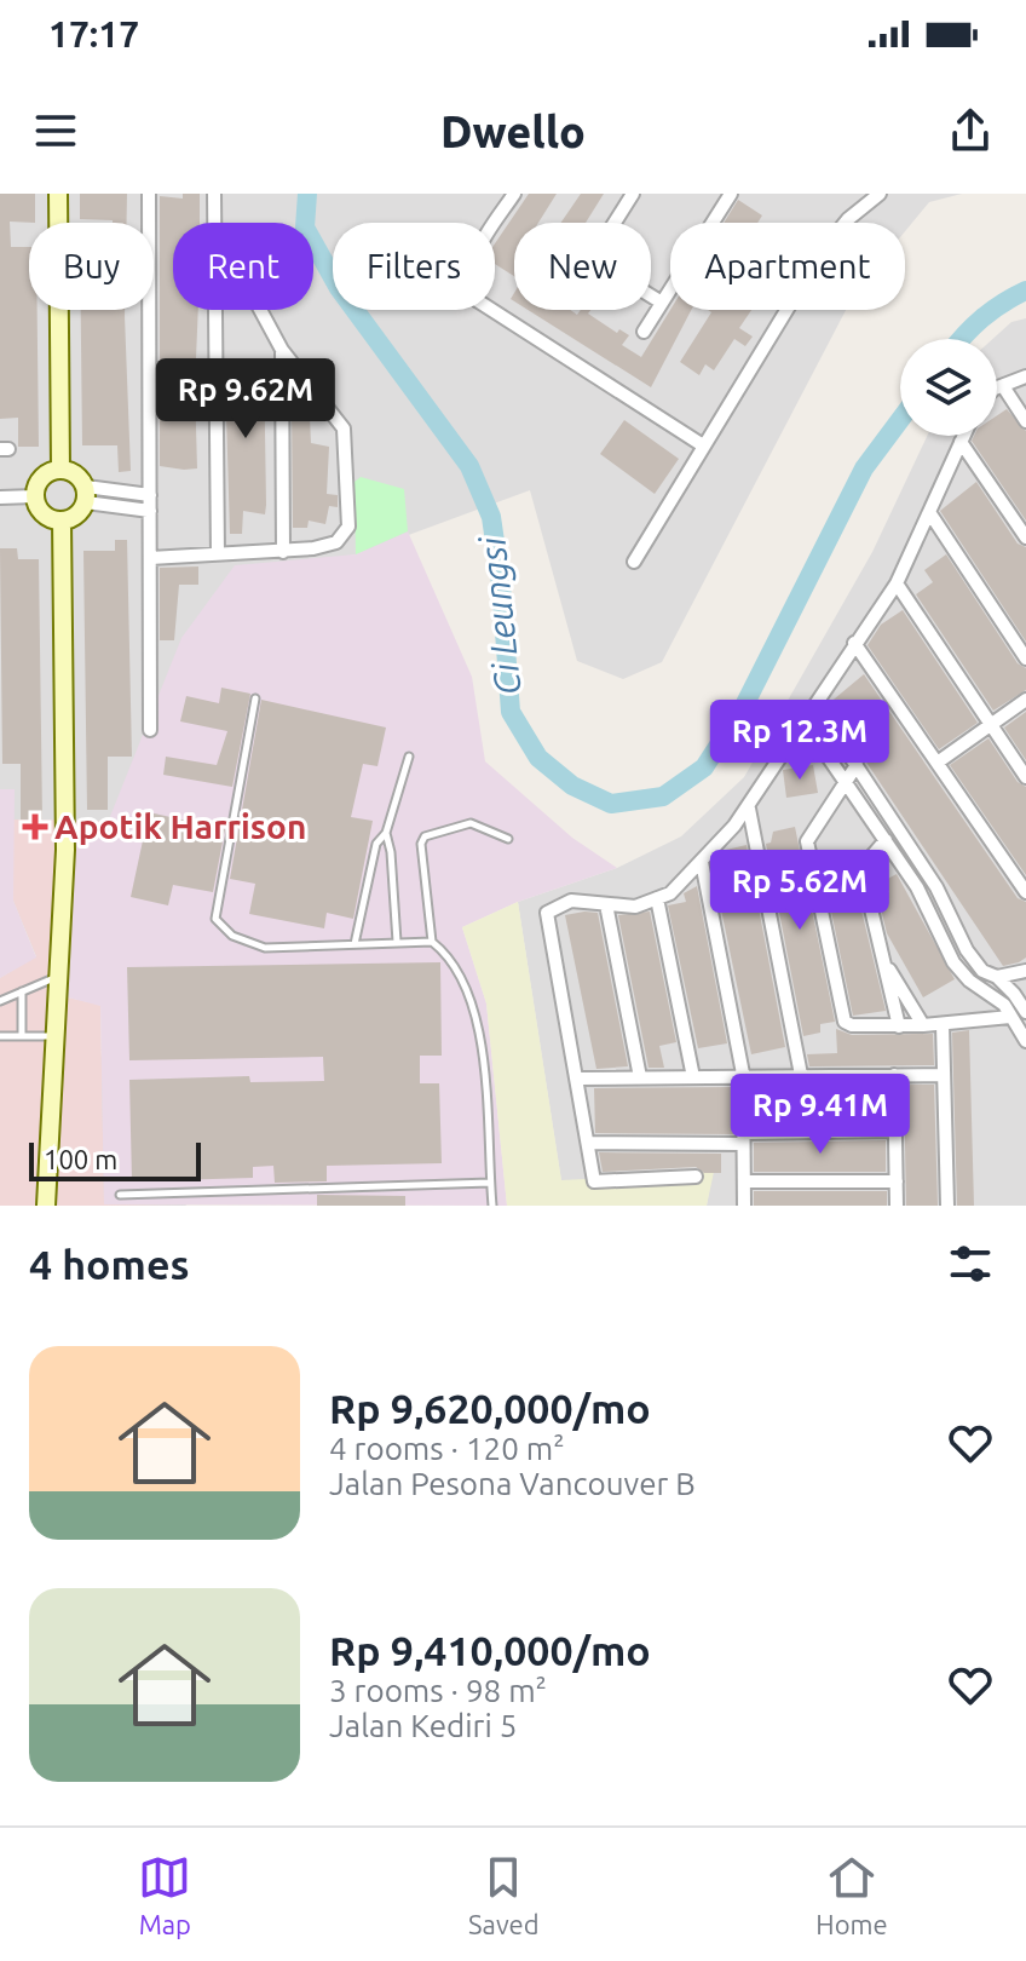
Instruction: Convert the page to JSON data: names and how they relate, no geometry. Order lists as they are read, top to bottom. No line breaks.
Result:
{"water":["Ci Leungsi"],"places":{"health":["Apotik Harrison"]},"scale_bar":"100 m","page":{"status":"17:17","header":"Dwello","chip":["Buy","Rent","Filters","New","Apartment"],"price":["Rp 9.62M","Rp 12.3M","Rp 5.62M","Rp 9.41M"],"scale":"100 m","heading":"4 homes","list":[{"name":"Rp 9,620,000/mo","note":"4 rooms · 120 m² · Jalan Pesona Vancouver B"},{"name":"Rp 9,410,000/mo","note":"3 rooms · 98 m² · Jalan Kediri 5"}],"tabs":["Map","Saved","Home"]}}
